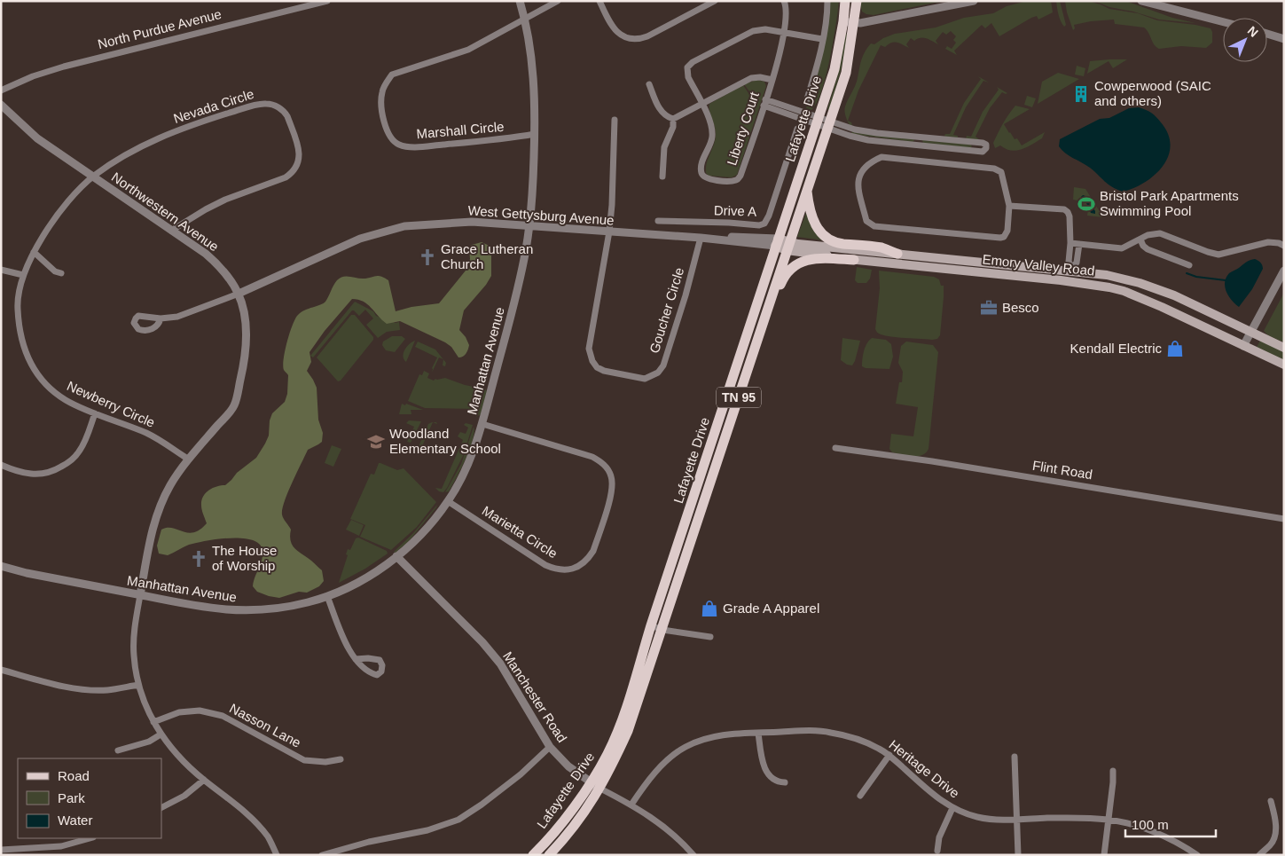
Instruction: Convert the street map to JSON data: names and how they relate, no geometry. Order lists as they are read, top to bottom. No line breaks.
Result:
{"streets":{"main road":["Lafayette Drive","Emory Valley Road","TN 95"],"street":["North Purdue Avenue","Nevada Circle","Liberty Court","Marshall Circle","Drive A","Northwestern Avenue","West Gettysburg Avenue","Goucher Circle","Manhattan Avenue","Newberry Circle","Flint Road","Marietta Circle","Manchester Road","Nasson Lane","Heritage Drive"]},"crossings":[["Nevada Circle","Northwestern Avenue"],["Nevada Circle","Newberry Circle"],["Lafayette Drive","West Gettysburg Avenue"],["Lafayette Drive","Emory Valley Road"],["Lafayette Drive","Manchester Road"],["Marshall Circle","Manhattan Avenue"],["Northwestern Avenue","West Gettysburg Avenue"],["Northwestern Avenue","Manhattan Avenue"],["Northwestern Avenue","Newberry Circle"],["Northwestern Avenue","Nasson Lane"],["West Gettysburg Avenue","Emory Valley Road"],["West Gettysburg Avenue","Goucher Circle"],["West Gettysburg Avenue","Manhattan Avenue"],["Manhattan Avenue","Marietta Circle"],["Manhattan Avenue","Manchester Road"]],"places":{"building":["Cowperwood (SAIC and others)"],"sports":["Bristol Park Apartments Swimming Pool"],"church":["Grace Lutheran Church","The House of Worship"],"office":["Besco"],"shop":["Kendall Electric","Grade A Apparel"],"school or university":["Woodland Elementary School"]},"legend":["Road","Park","Water"],"scale_bar":"100 m","north":"top right"}
